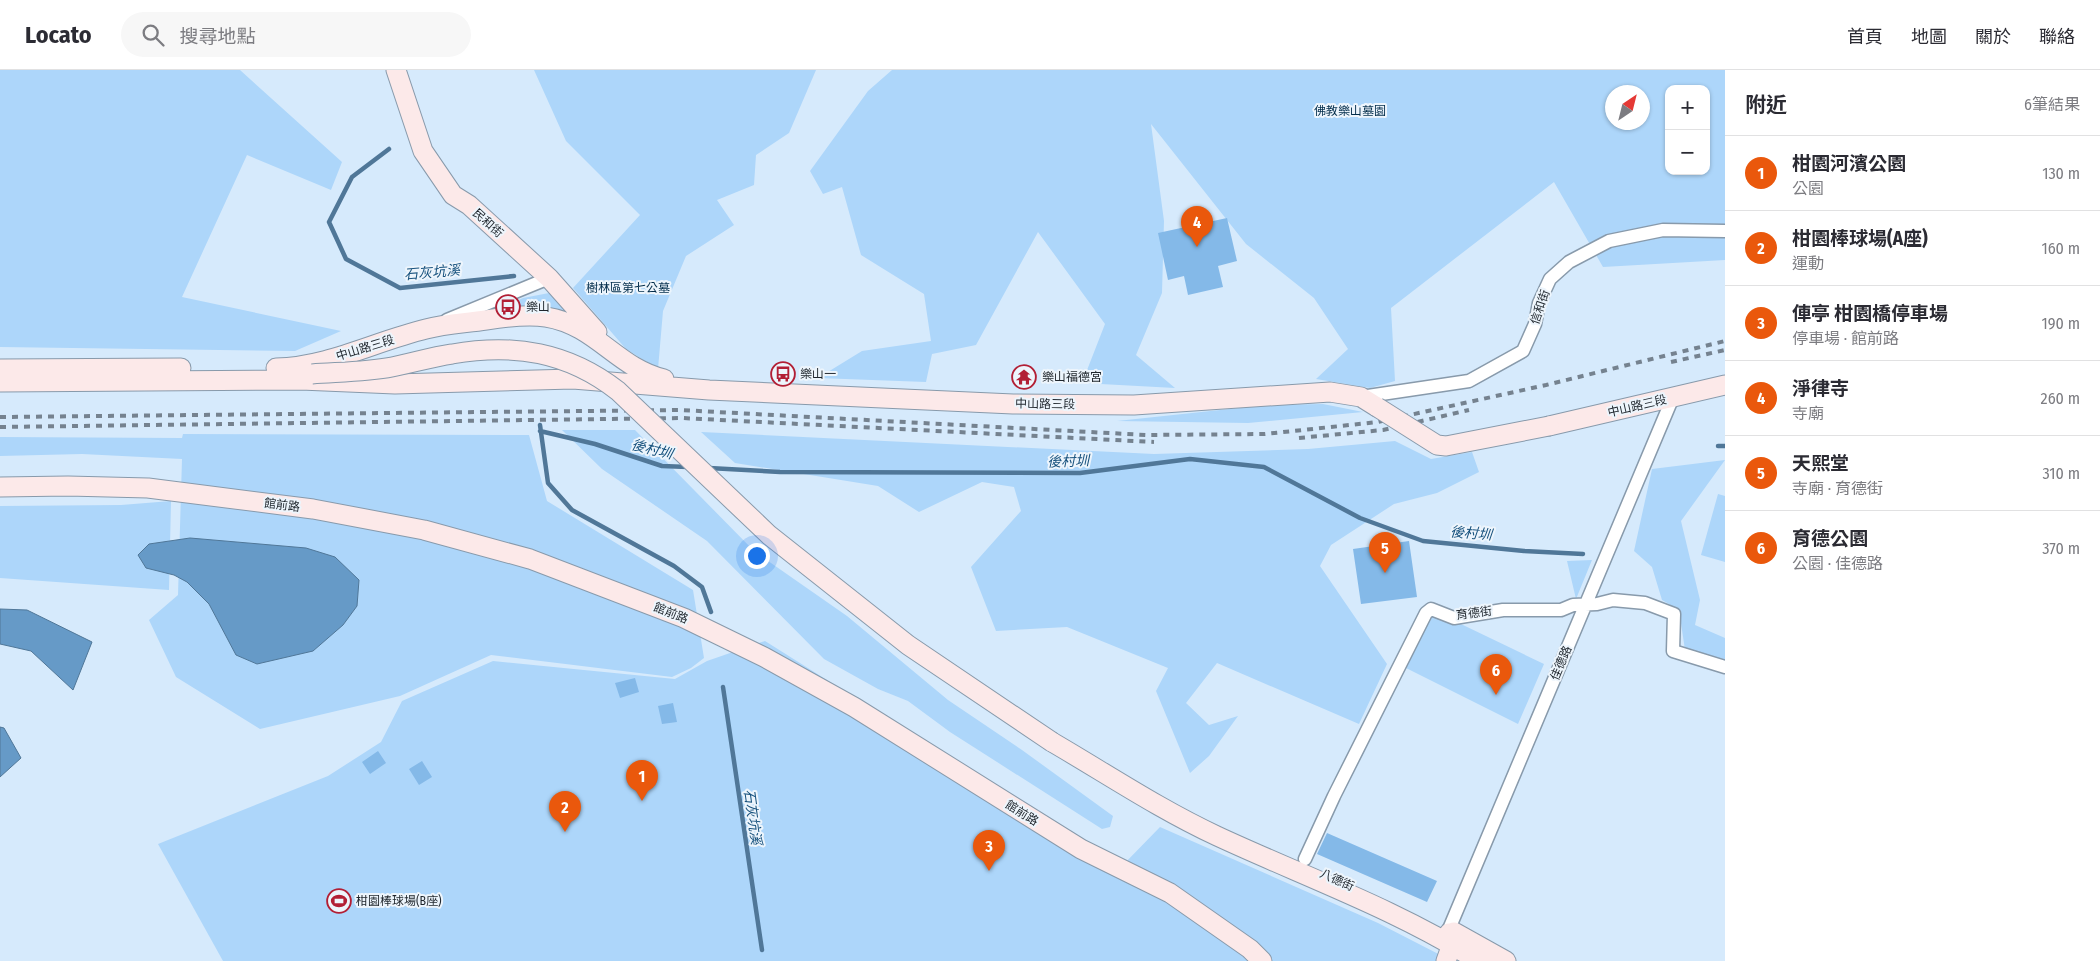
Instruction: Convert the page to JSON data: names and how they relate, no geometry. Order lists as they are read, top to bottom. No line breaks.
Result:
{"streets":{"street":["民和街","信和街","中山路三段","館前路","育德街","佳德路","八德街"]},"crossings":[["民和街","中山路三段"],["信和街","中山路三段"],["中山路三段","佳德路"],["中山路三段","八德街"],["育德街","佳德路"],["佳德路","八德街"]],"water":["石灰坑溪","後村圳"],"parks":["佛教樂山墓園","樹林區第七公墓"],"places":{"bus stop":["樂山","樂山一"],"temple":["樂山福德宮"],"sports":["柑園棒球場(B座)"]},"north":"top right","page":{"header":"Locato","search":"搜尋地點","nav":["首頁","地圖","關於","聯絡"],"heading":["附近","6筆結果"],"map_buttons":["+","−"],"list":[{"mark":"1","name":"柑園河濱公園","note":"公園","value":"130 m"},{"mark":"2","name":"柑園棒球場(A座)","note":"運動","value":"160 m"},{"mark":"3","name":"俥亭 柑園橋停車場","note":"停車場 · 館前路","value":"190 m"},{"mark":"4","name":"淨律寺","note":"寺廟","value":"260 m"},{"mark":"5","name":"天熙堂","note":"寺廟 · 育德街","value":"310 m"},{"mark":"6","name":"育德公園","note":"公園 · 佳德路","value":"370 m"}],"pins":["4","5","6","1","2","3"]}}
